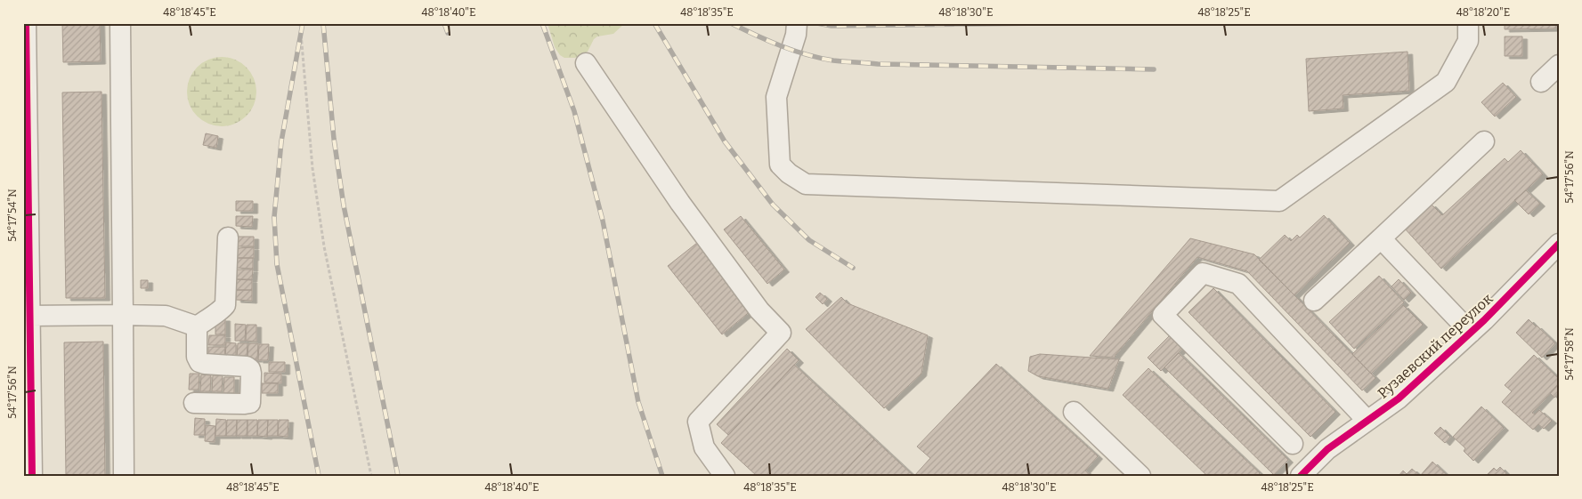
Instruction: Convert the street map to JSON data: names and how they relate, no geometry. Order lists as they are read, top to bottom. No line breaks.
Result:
{"streets":{"street":["Рузаевский переулок"]},"coordinates":["48°18'45\"E","48°18'40\"E","48°18'35\"E","48°18'30\"E","48°18'25\"E","48°18'20\"E","54°17'56\"N","54°17'54\"N","54°17'58\"N"]}
